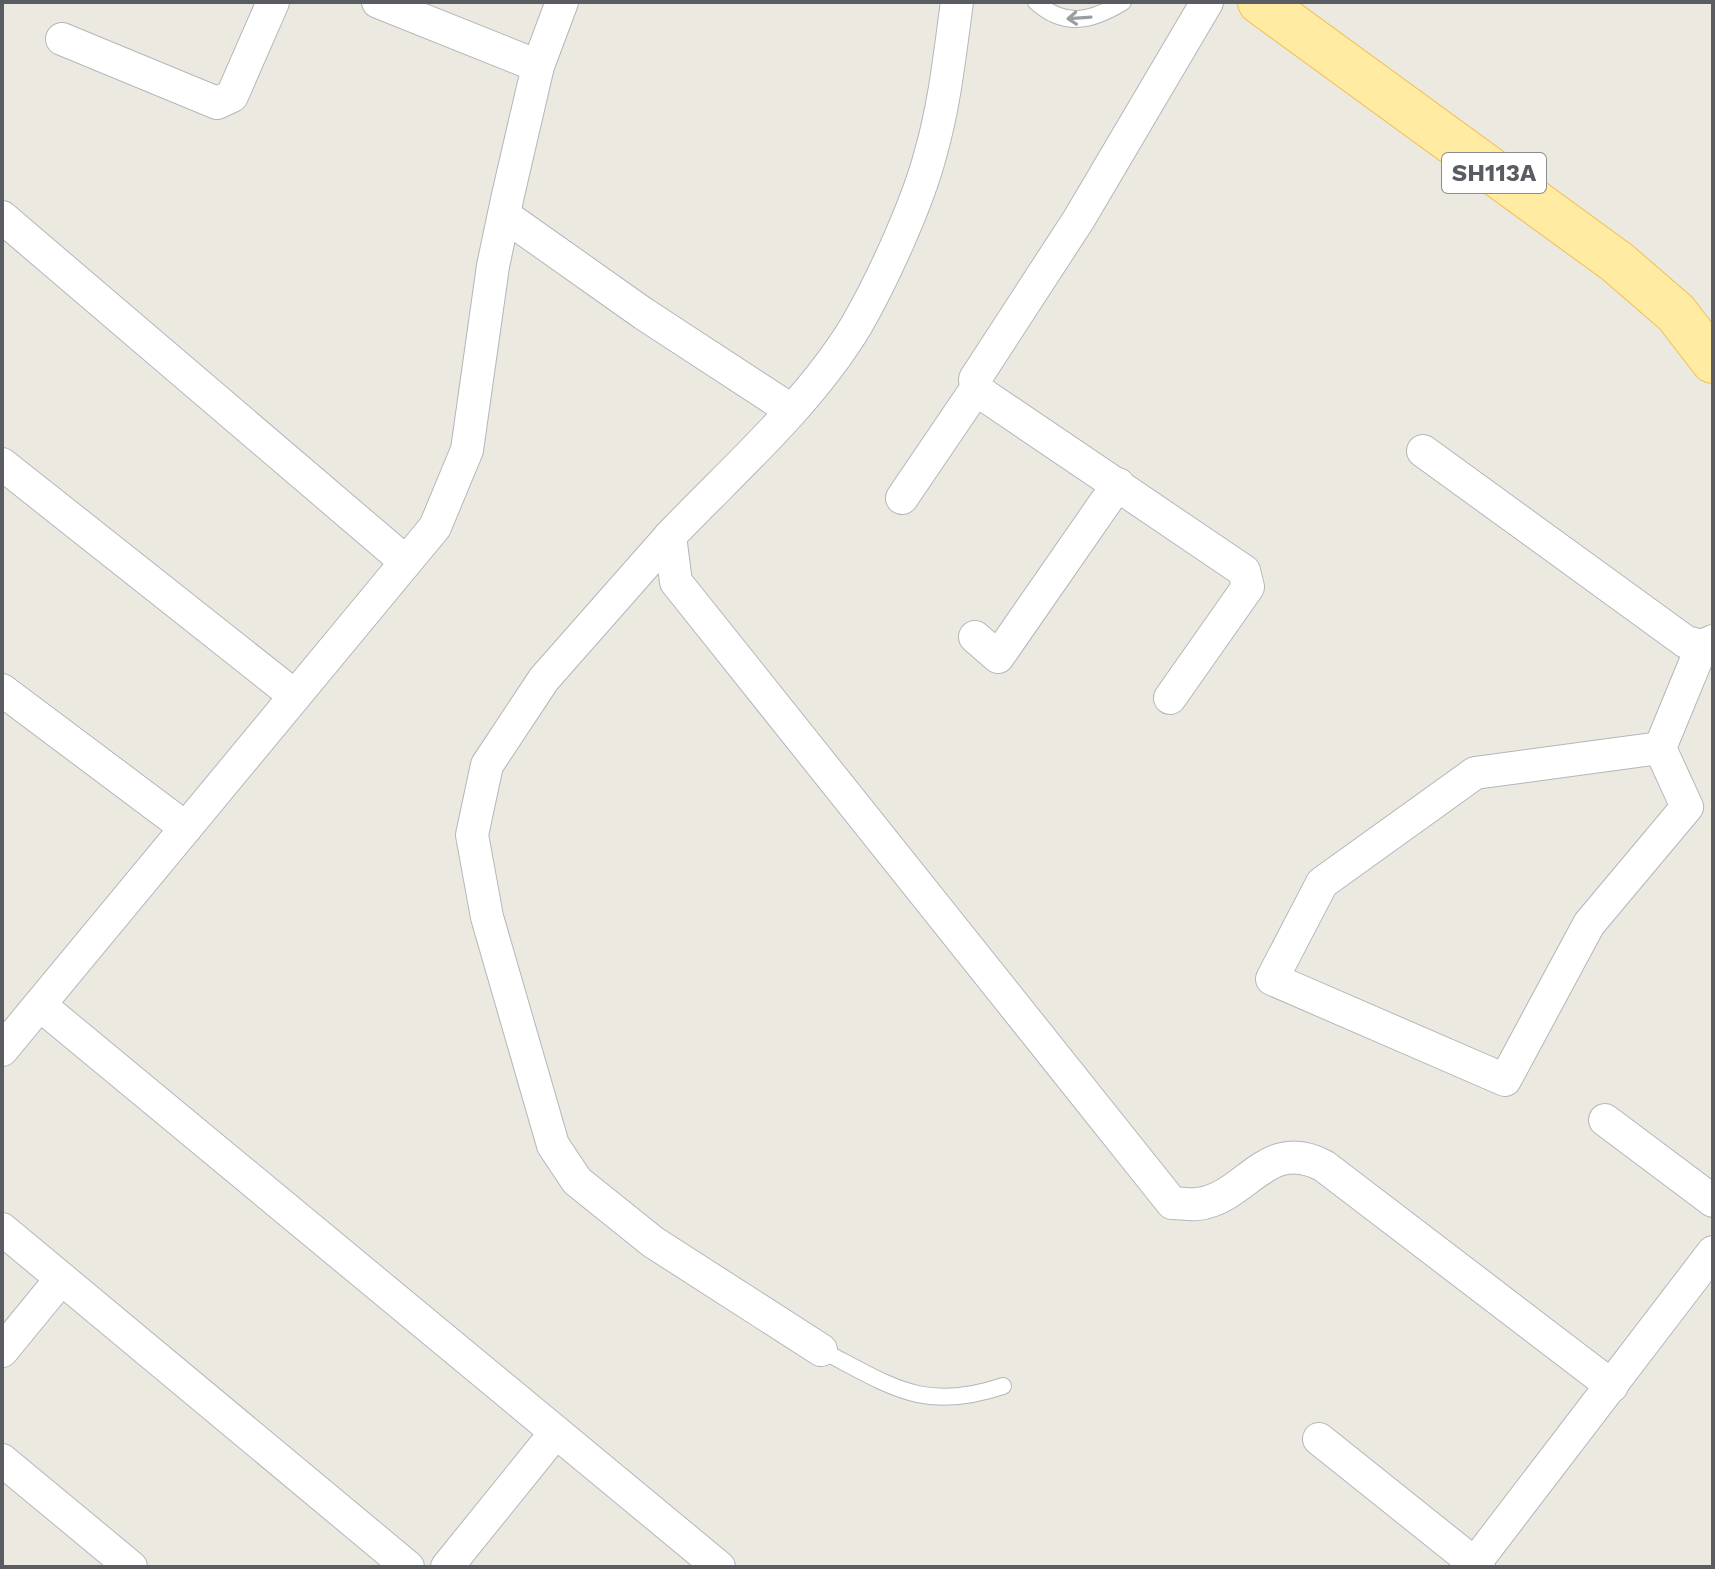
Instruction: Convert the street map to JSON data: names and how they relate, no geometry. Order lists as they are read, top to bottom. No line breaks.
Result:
{"streets":{"main road":["SH113A"]}}
